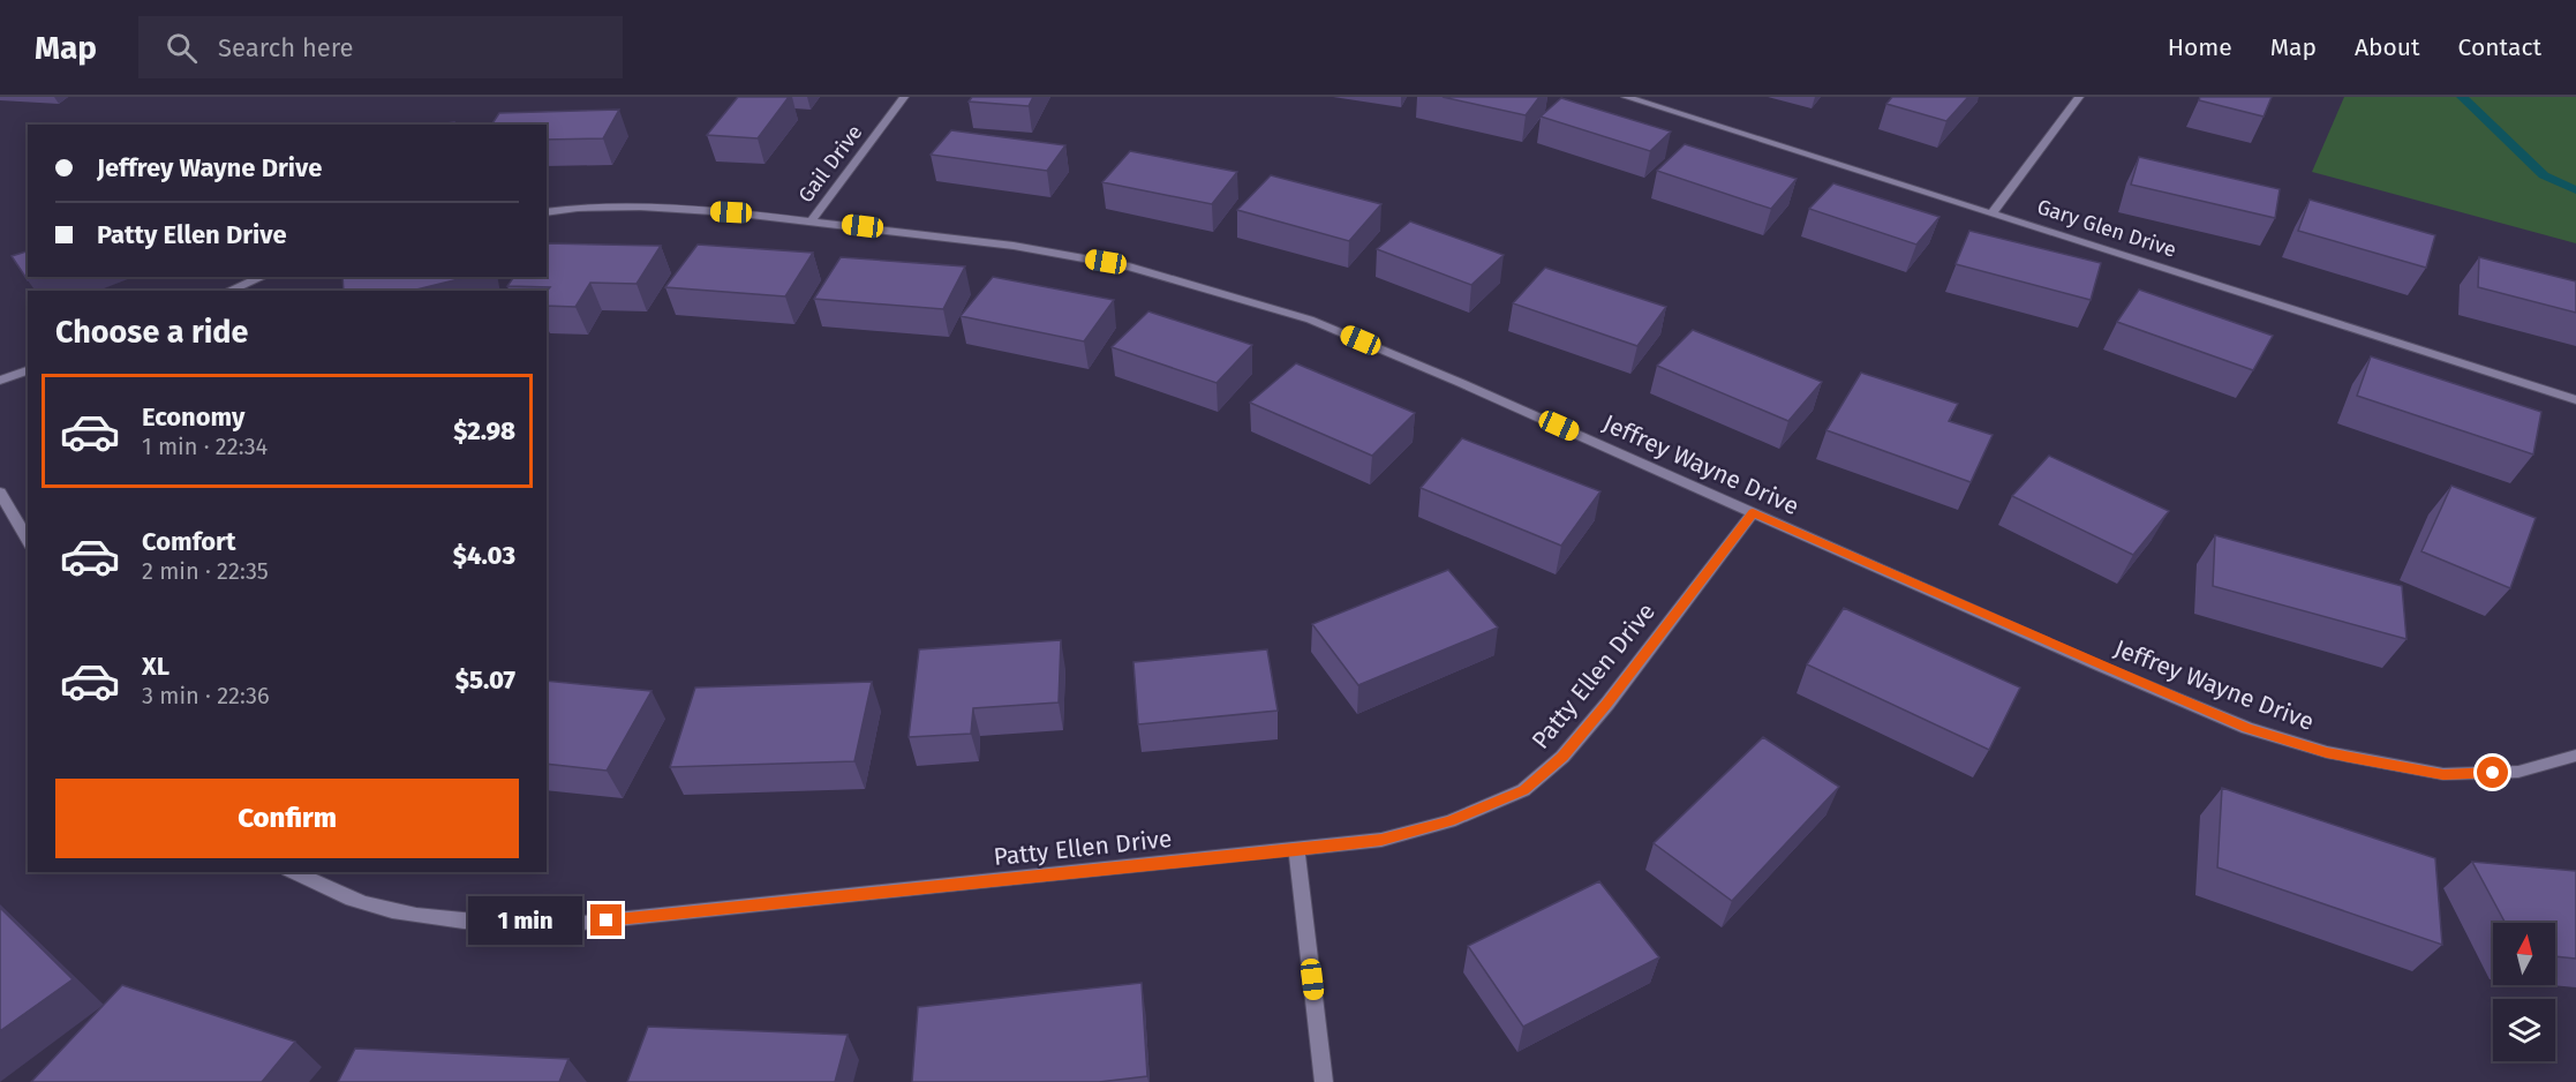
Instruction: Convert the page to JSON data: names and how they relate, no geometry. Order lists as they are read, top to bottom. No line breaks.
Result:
{"streets":{"street":["Gail Drive","Gary Glen Drive","Jeffrey Wayne Drive","Patty Ellen Drive"]},"crossings":[["Gail Drive","Jeffrey Wayne Drive"],["Jeffrey Wayne Drive","Patty Ellen Drive"]],"north":"top","page":{"header":"Map","search":"Search here","nav":["Home","Map","About","Contact"],"banner":["Jeffrey Wayne Drive","Patty Ellen Drive"],"heading":"Choose a ride","list":[{"name":"Economy","note":"1 min · 22:34","value":"$2.98"},{"name":"Comfort","note":"2 min · 22:35","value":"$4.03"},{"name":"XL","note":"3 min · 22:36","value":"$5.07"}],"buttons":"Confirm","bubble":"1 min"}}
